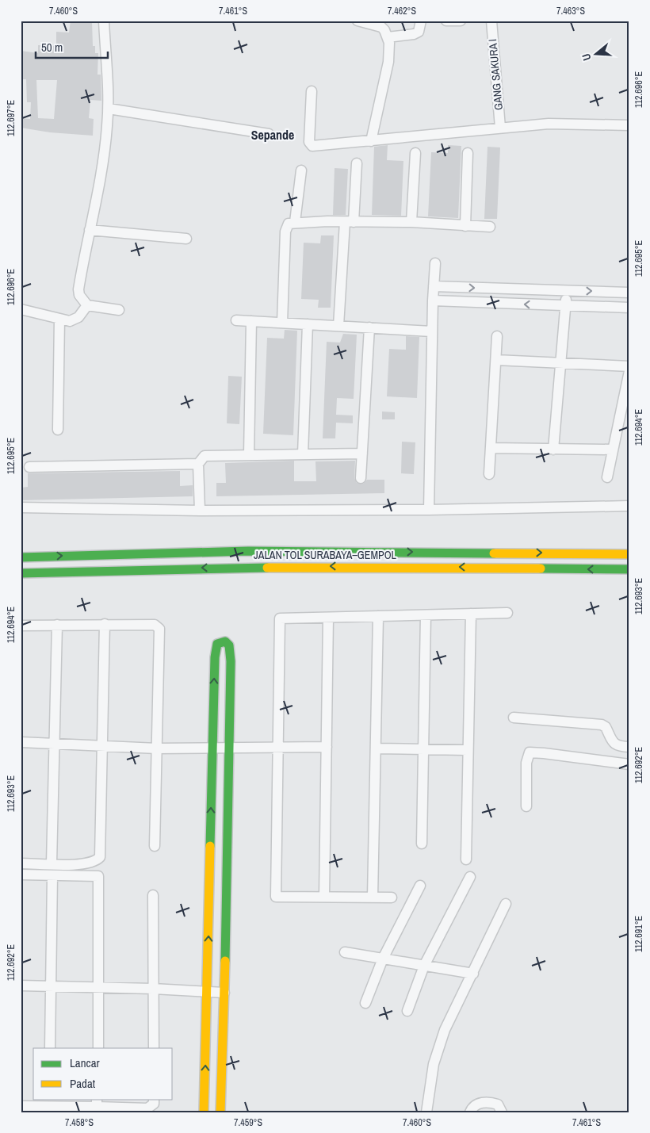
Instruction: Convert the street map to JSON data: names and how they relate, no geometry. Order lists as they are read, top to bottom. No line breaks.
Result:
{"streets":{"main road":["JALAN TOL SURABAYA–GEMPOL"],"street":["GANG SAKURA I"]},"districts":["Sepande"],"legend":["Lancar","Padat"],"scale_bar":"50 m","north":"left","coordinates":["7.460°S","7.461°S","7.462°S","7.463°S","112.696°E","112.697°E","112.695°E","112.694°E","112.693°E","112.692°E","112.691°E","7.458°S","7.459°S"]}
